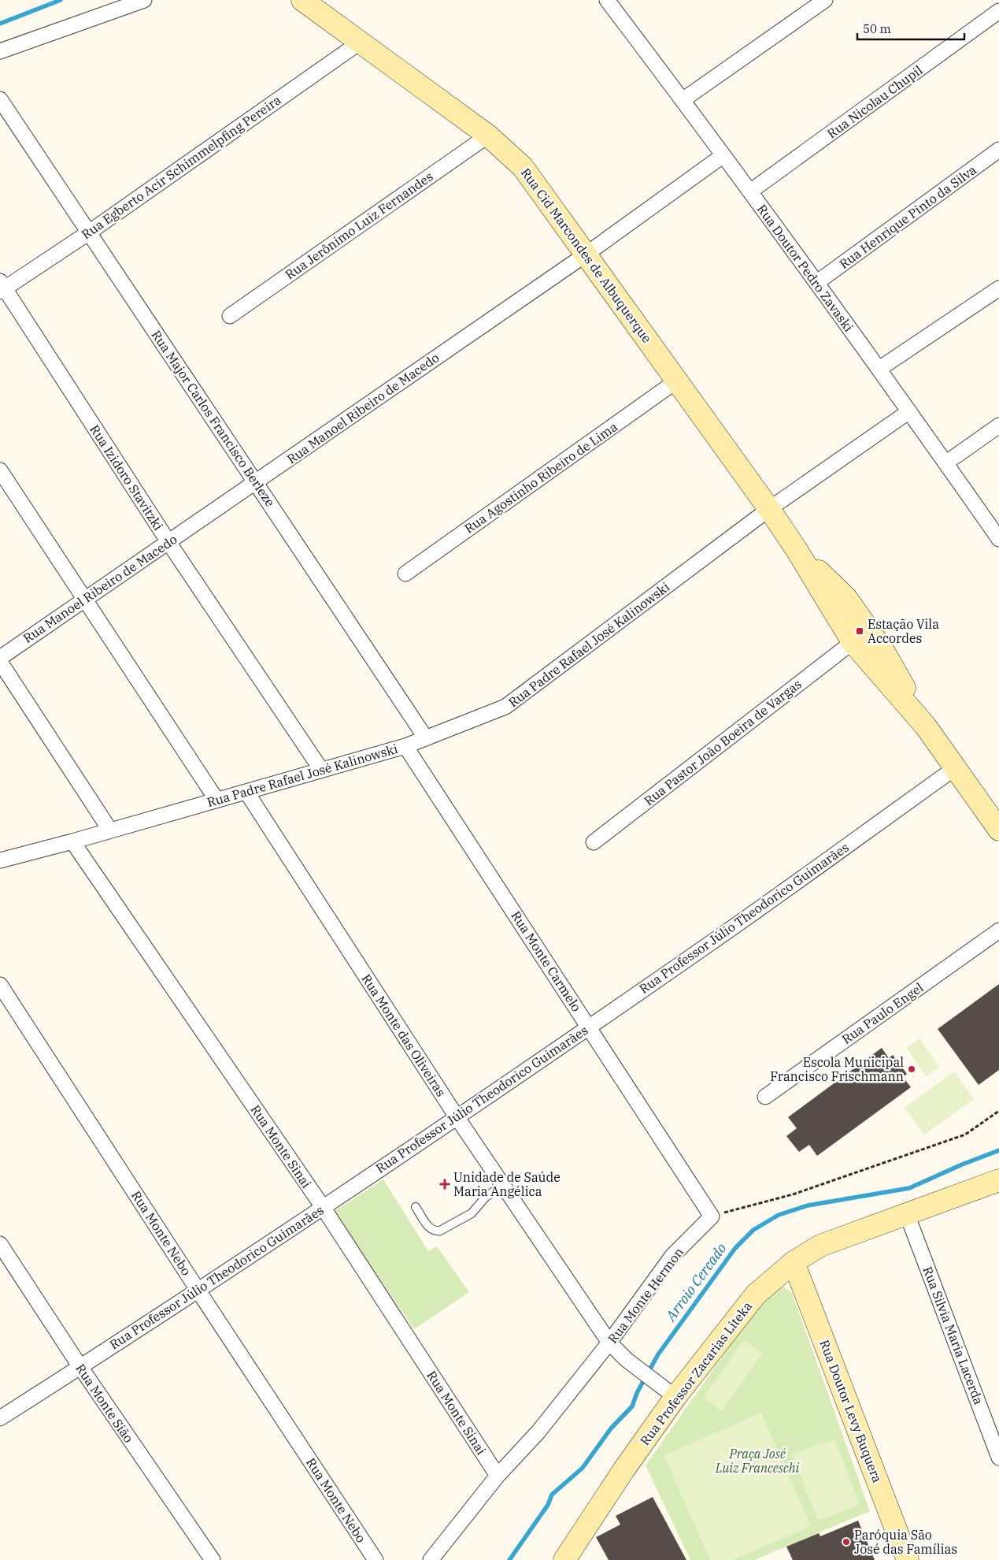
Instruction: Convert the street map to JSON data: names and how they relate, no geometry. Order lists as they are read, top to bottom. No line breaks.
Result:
{"streets":{"street":["Rua Nicolau Chupil","Rua Egberto Acir Schimmelpfing Pereira","Rua Henrique Pinto da Silva","Rua Jerônimo Luiz Fernandes","Rua Cid Marcondes de Albuquerque","Rua Doutor Pedro Zavaski","Rua Manoel Ribeiro de Macedo","Rua Major Carlos Francisco Berleze","Rua Izidoro Stavitzki","Rua Agostinho Ribeiro de Lima","Rua Padre Rafael José Kalinowski","Rua Pastor João Boeira de Vargas","Rua Professor Júlio Theodorico Guimarães","Rua Monte Carmelo","Rua Paulo Engel","Rua Monte das Oliveiras","Rua Monte Sinai","Rua Monte Nebo","Rua Monte Hermon","Rua Silvia Maria Lacerda","Rua Professor Zacarias Liteka","Rua Monte Sião","Rua Doutor Levy Buquera"]},"crossings":[["Rua Nicolau Chupil","Rua Doutor Pedro Zavaski"],["Rua Egberto Acir Schimmelpfing Pereira","Rua Cid Marcondes de Albuquerque"],["Rua Egberto Acir Schimmelpfing Pereira","Rua Major Carlos Francisco Berleze"],["Rua Egberto Acir Schimmelpfing Pereira","Rua Izidoro Stavitzki"],["Rua Henrique Pinto da Silva","Rua Doutor Pedro Zavaski"],["Rua Jerônimo Luiz Fernandes","Rua Cid Marcondes de Albuquerque"],["Rua Cid Marcondes de Albuquerque","Rua Manoel Ribeiro de Macedo"],["Rua Cid Marcondes de Albuquerque","Rua Agostinho Ribeiro de Lima"],["Rua Cid Marcondes de Albuquerque","Rua Padre Rafael José Kalinowski"],["Rua Cid Marcondes de Albuquerque","Rua Pastor João Boeira de Vargas"],["Rua Cid Marcondes de Albuquerque","Rua Professor Júlio Theodorico Guimarães"],["Rua Doutor Pedro Zavaski","Rua Manoel Ribeiro de Macedo"],["Rua Doutor Pedro Zavaski","Rua Padre Rafael José Kalinowski"],["Rua Manoel Ribeiro de Macedo","Rua Major Carlos Francisco Berleze"],["Rua Manoel Ribeiro de Macedo","Rua Izidoro Stavitzki"],["Rua Major Carlos Francisco Berleze","Rua Padre Rafael José Kalinowski"],["Rua Izidoro Stavitzki","Rua Padre Rafael José Kalinowski"],["Rua Padre Rafael José Kalinowski","Rua Monte Carmelo"],["Rua Padre Rafael José Kalinowski","Rua Monte das Oliveiras"],["Rua Padre Rafael José Kalinowski","Rua Monte Sinai"],["Rua Professor Júlio Theodorico Guimarães","Rua Monte Carmelo"],["Rua Professor Júlio Theodorico Guimarães","Rua Monte das Oliveiras"],["Rua Professor Júlio Theodorico Guimarães","Rua Monte Sinai"],["Rua Professor Júlio Theodorico Guimarães","Rua Monte Nebo"],["Rua Professor Júlio Theodorico Guimarães","Rua Monte Sião"],["Rua Monte Carmelo","Rua Monte Hermon"],["Rua Monte das Oliveiras","Rua Monte Hermon"],["Rua Monte das Oliveiras","Rua Professor Zacarias Liteka"],["Rua Monte Sinai","Rua Monte Hermon"],["Rua Silvia Maria Lacerda","Rua Professor Zacarias Liteka"],["Rua Professor Zacarias Liteka","Rua Doutor Levy Buquera"]],"water":["Arroio Cercado"],"parks":["Praça José Luiz Franceschi"],"places":{"transit":["Estação Vila Accordes"],"other":["Escola Municipal Francisco Frischmann","Paróquia São José das Famílias"],"health":["Unidade de Saúde Maria Angélica"]},"scale_bar":"50 m"}
